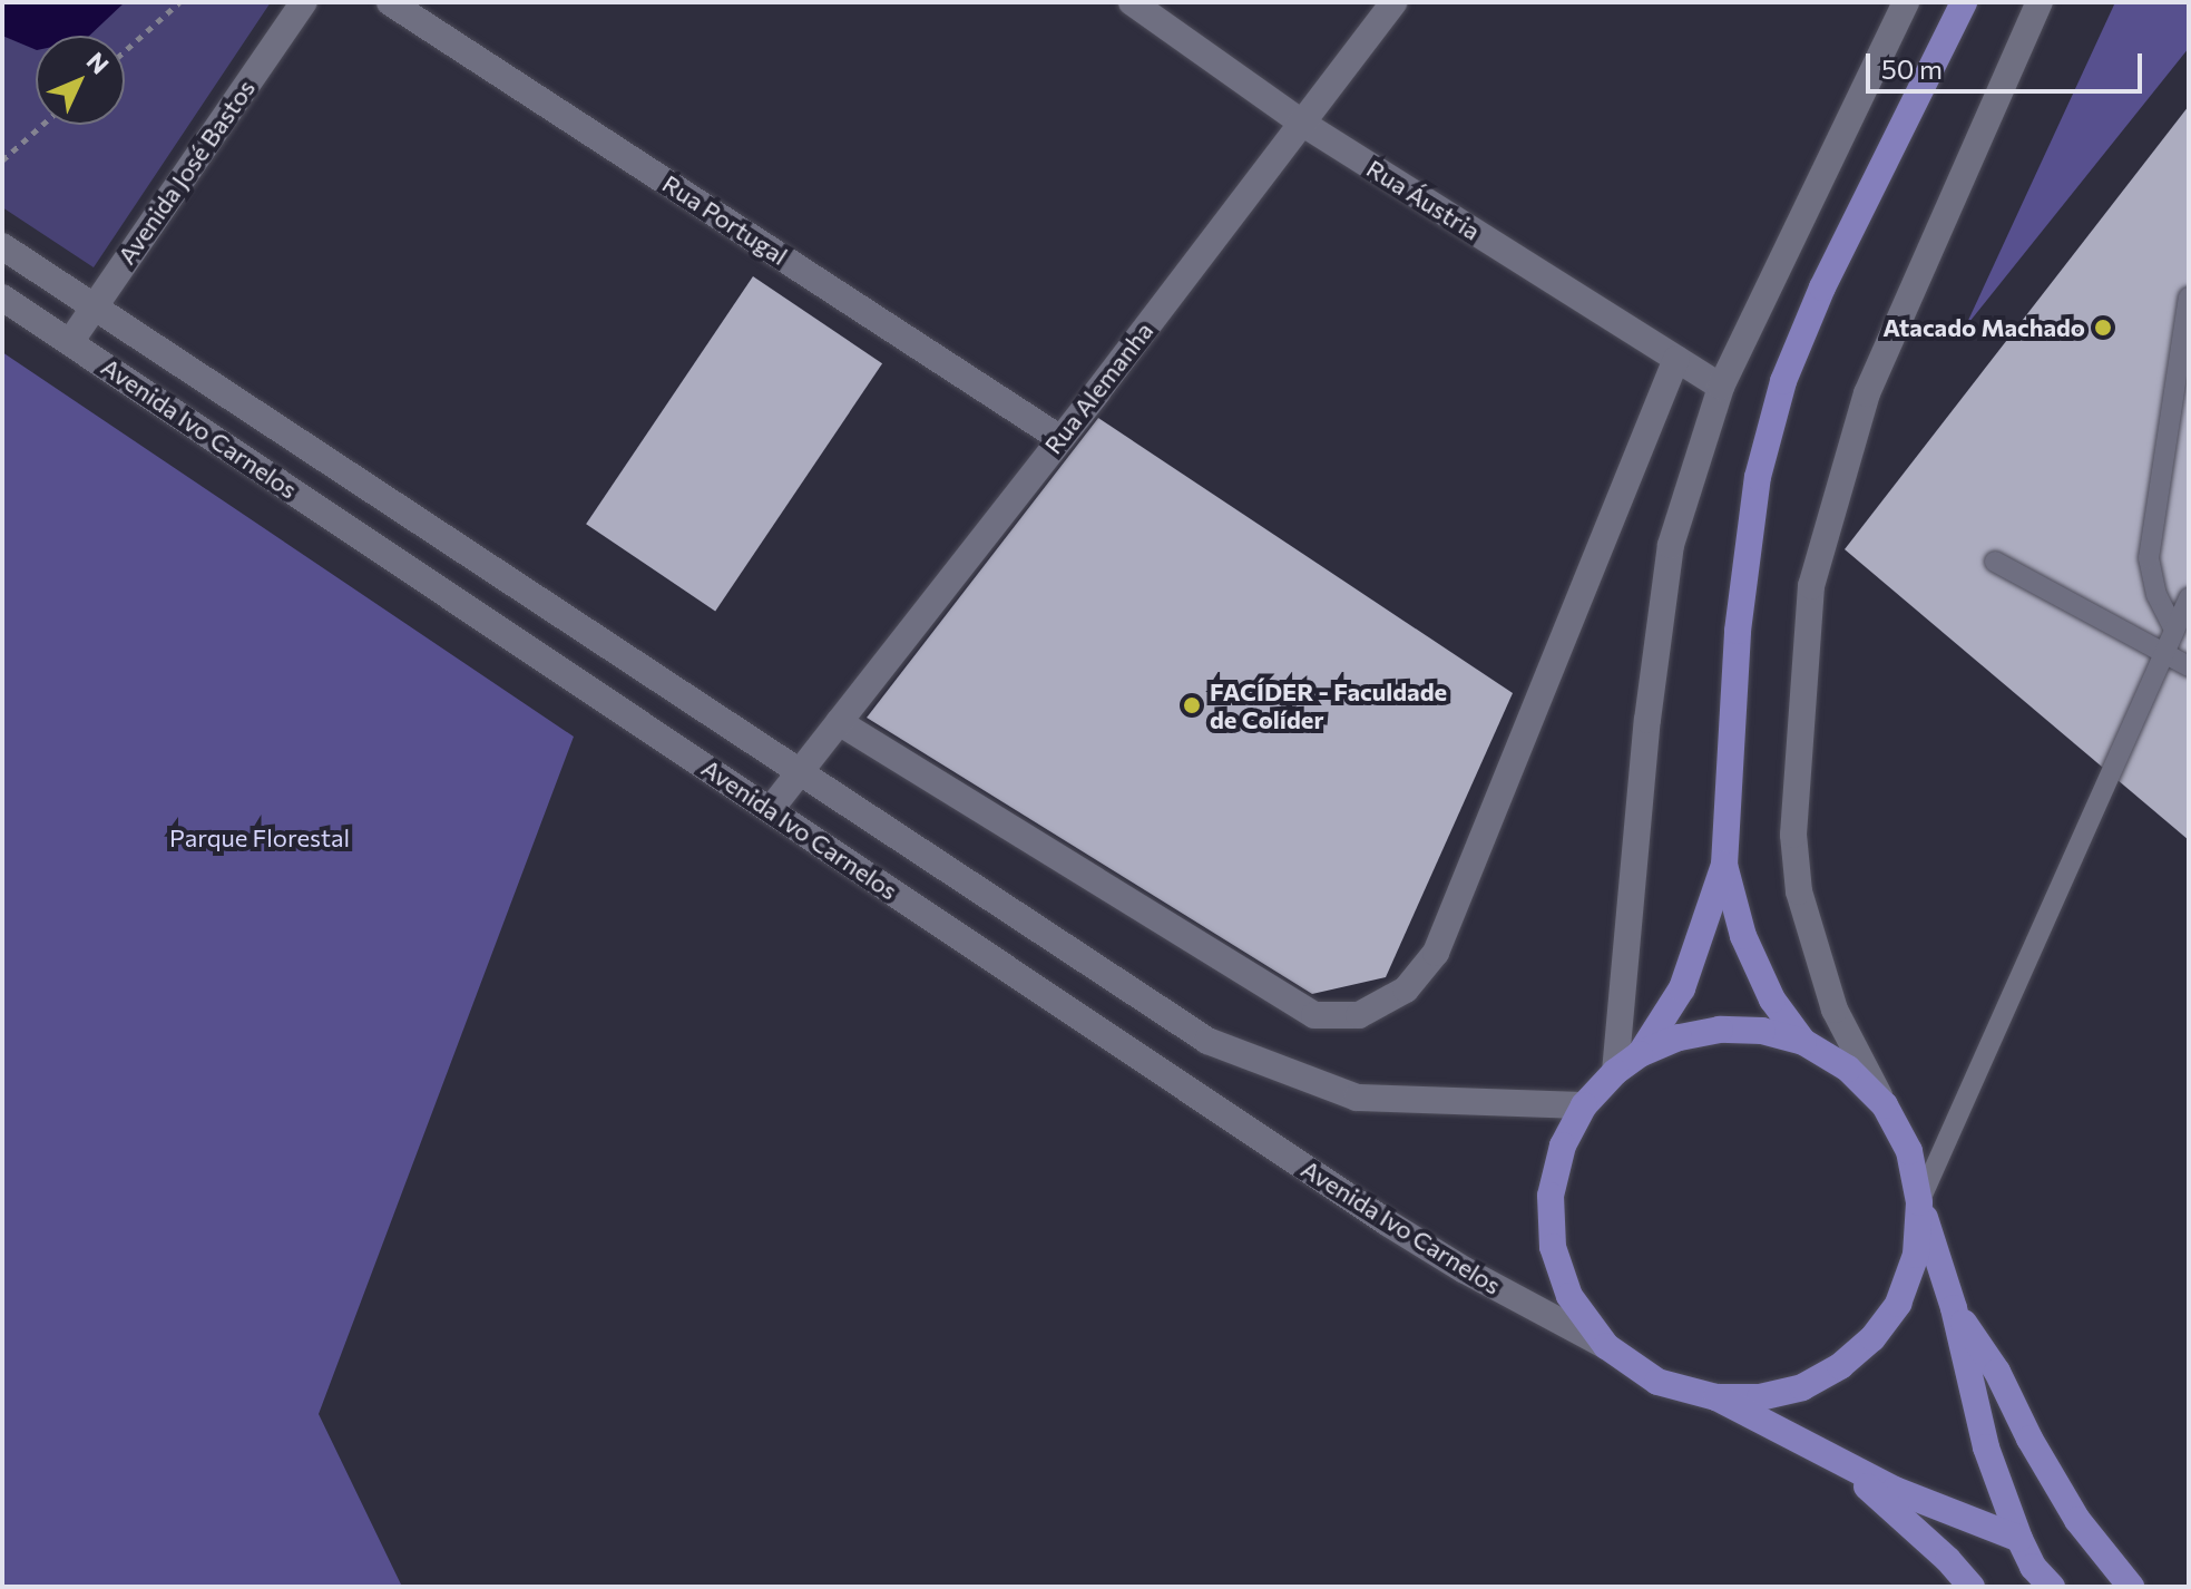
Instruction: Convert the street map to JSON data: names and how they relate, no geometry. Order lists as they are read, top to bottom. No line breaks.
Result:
{"streets":{"street":["Avenida José Bastos","Rua Áustria","Rua Portugal","Rua Alemanha","Avenida Ivo Carnelos"]},"crossings":[["Avenida José Bastos","Avenida Ivo Carnelos"],["Rua Áustria","Rua Alemanha"],["Rua Portugal","Rua Alemanha"],["Rua Alemanha","Avenida Ivo Carnelos"]],"parks":["Parque Florestal"],"places":["Atacado Machado","FACÍDER - Faculdade de Colíder"],"scale_bar":"50 m","north":"top right"}
